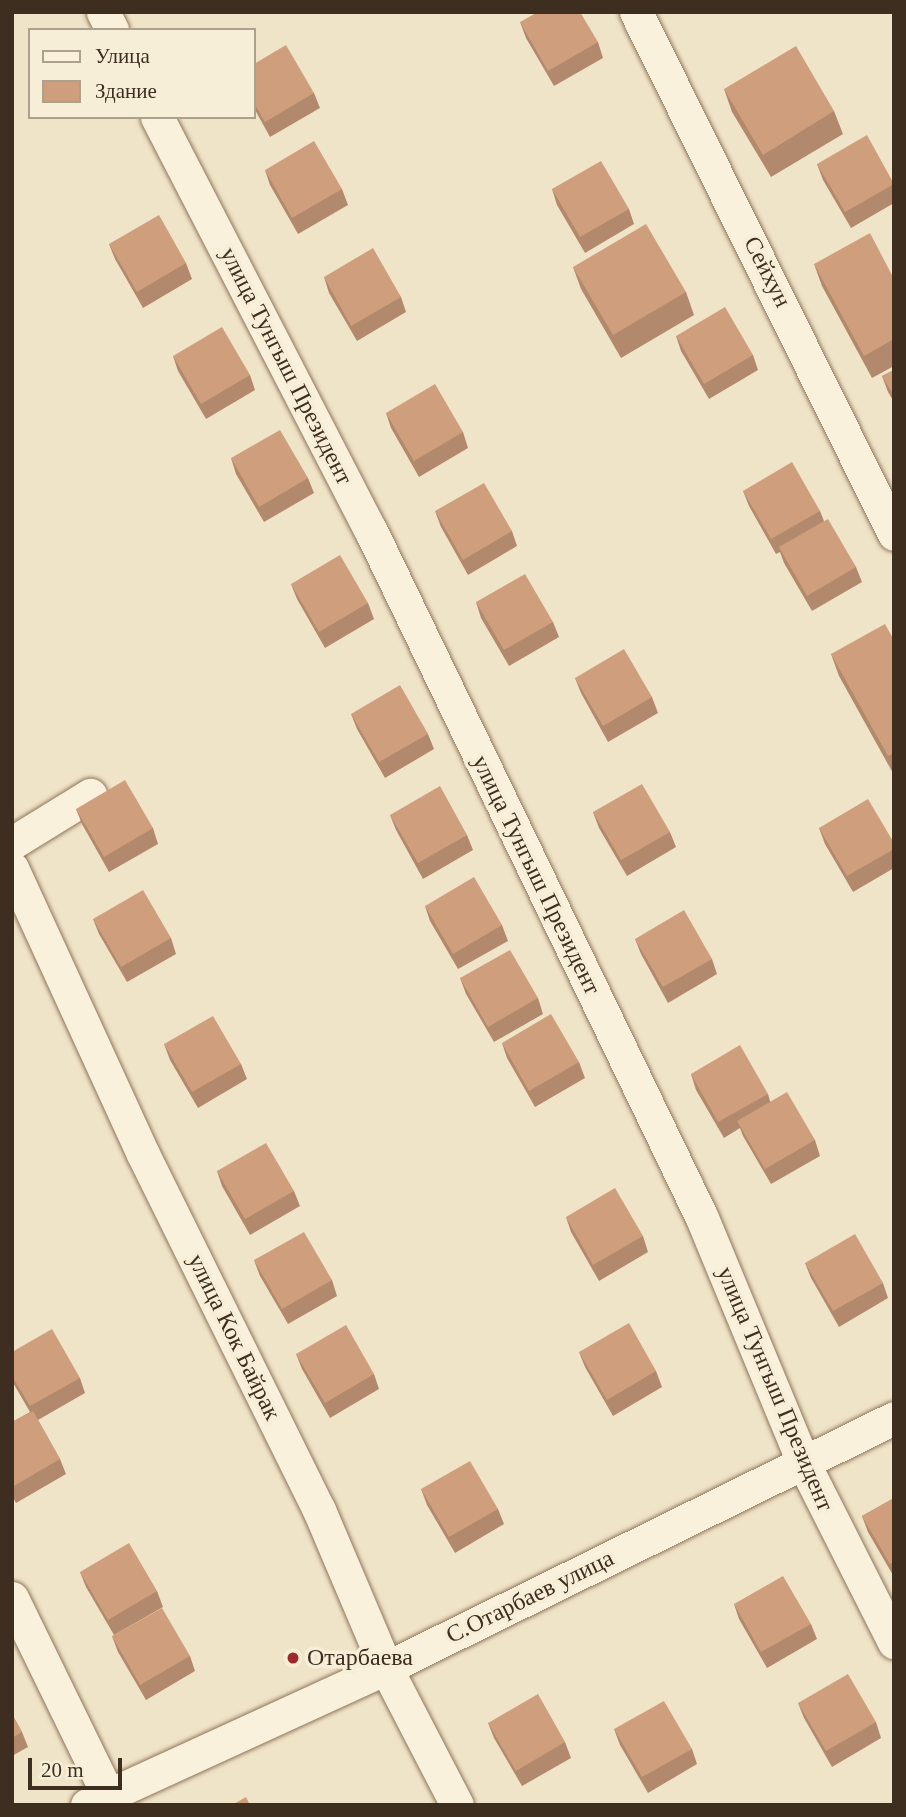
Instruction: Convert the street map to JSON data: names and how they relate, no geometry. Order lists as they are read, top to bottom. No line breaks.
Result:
{"streets":{"street":["Сейхун","улица Тунгыш Президент","улица Кок Байрак","С.Отарбаев улица"]},"crossings":[["улица Тунгыш Президент","С.Отарбаев улица"],["улица Кок Байрак","С.Отарбаев улица"]],"places":["Отарбаева"],"legend":["Улица","Здание"],"scale_bar":"20 m"}
